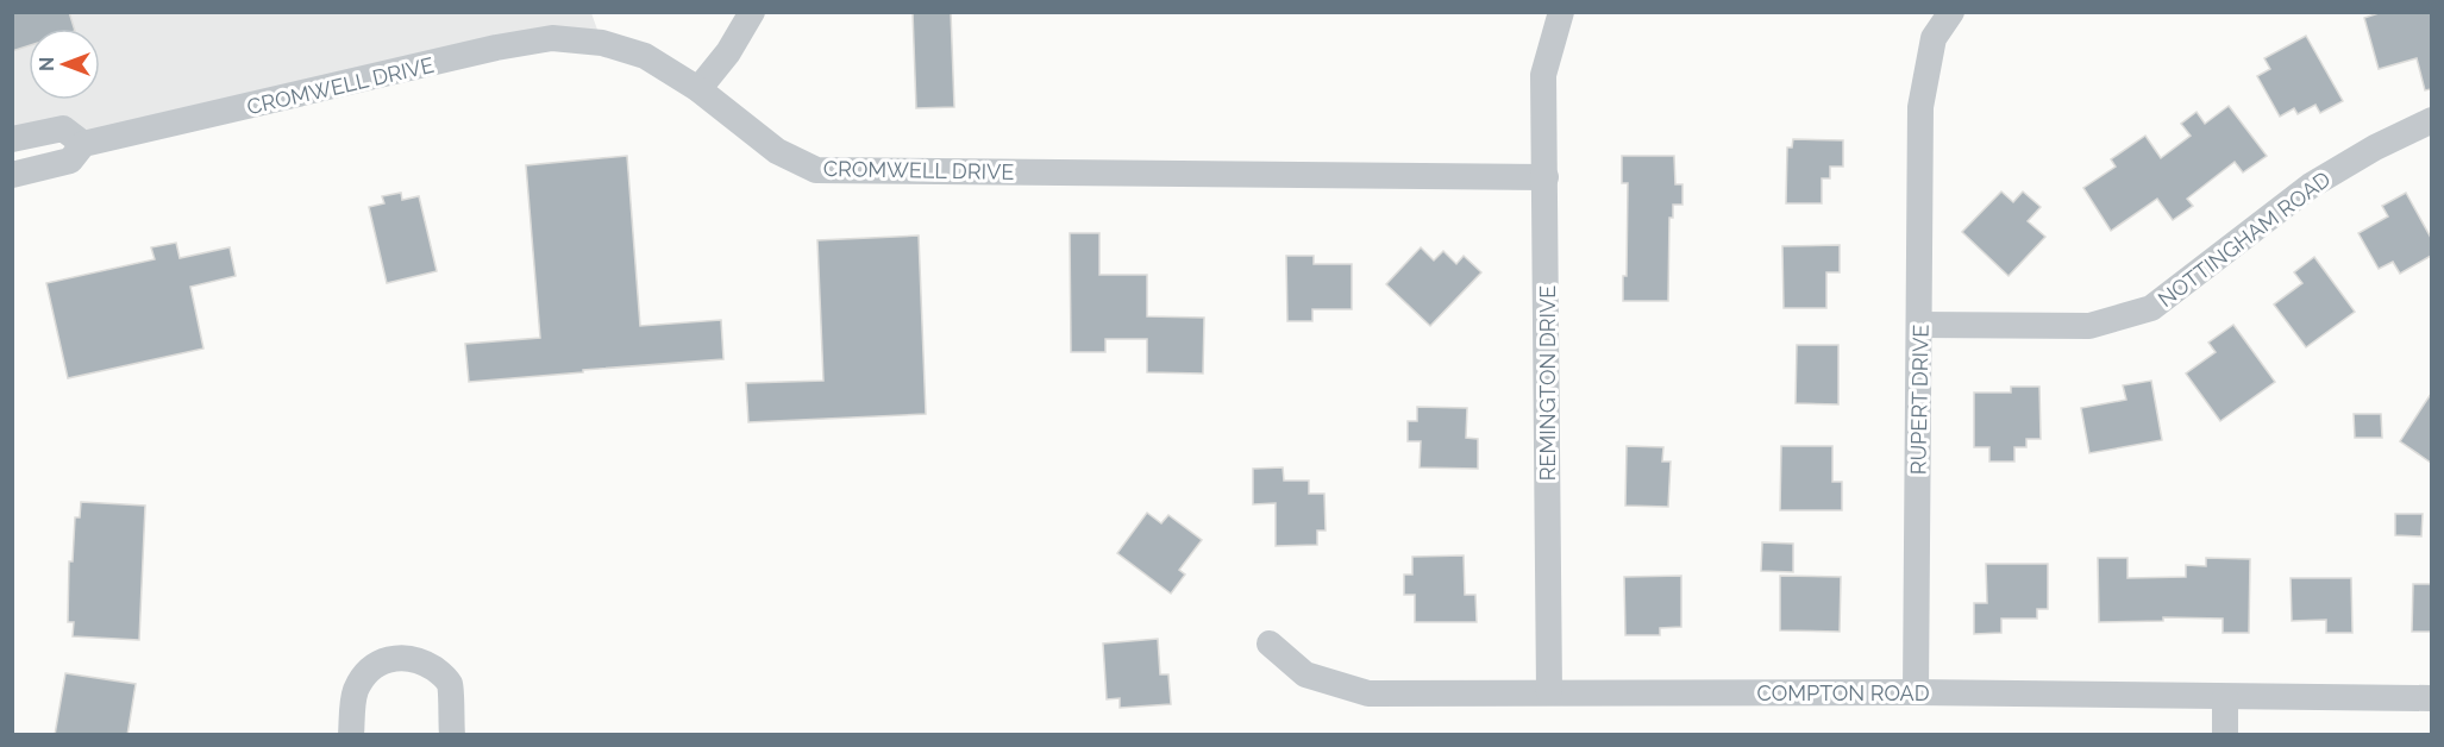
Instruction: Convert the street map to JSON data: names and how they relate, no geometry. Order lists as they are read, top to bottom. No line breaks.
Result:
{"streets":{"street":["CROMWELL DRIVE","NOTTINGHAM ROAD","REMINGTON DRIVE","RUPERT DRIVE","COMPTON ROAD"]},"crossings":[["CROMWELL DRIVE","REMINGTON DRIVE"],["NOTTINGHAM ROAD","RUPERT DRIVE"],["REMINGTON DRIVE","COMPTON ROAD"],["RUPERT DRIVE","COMPTON ROAD"]],"north":"left"}
